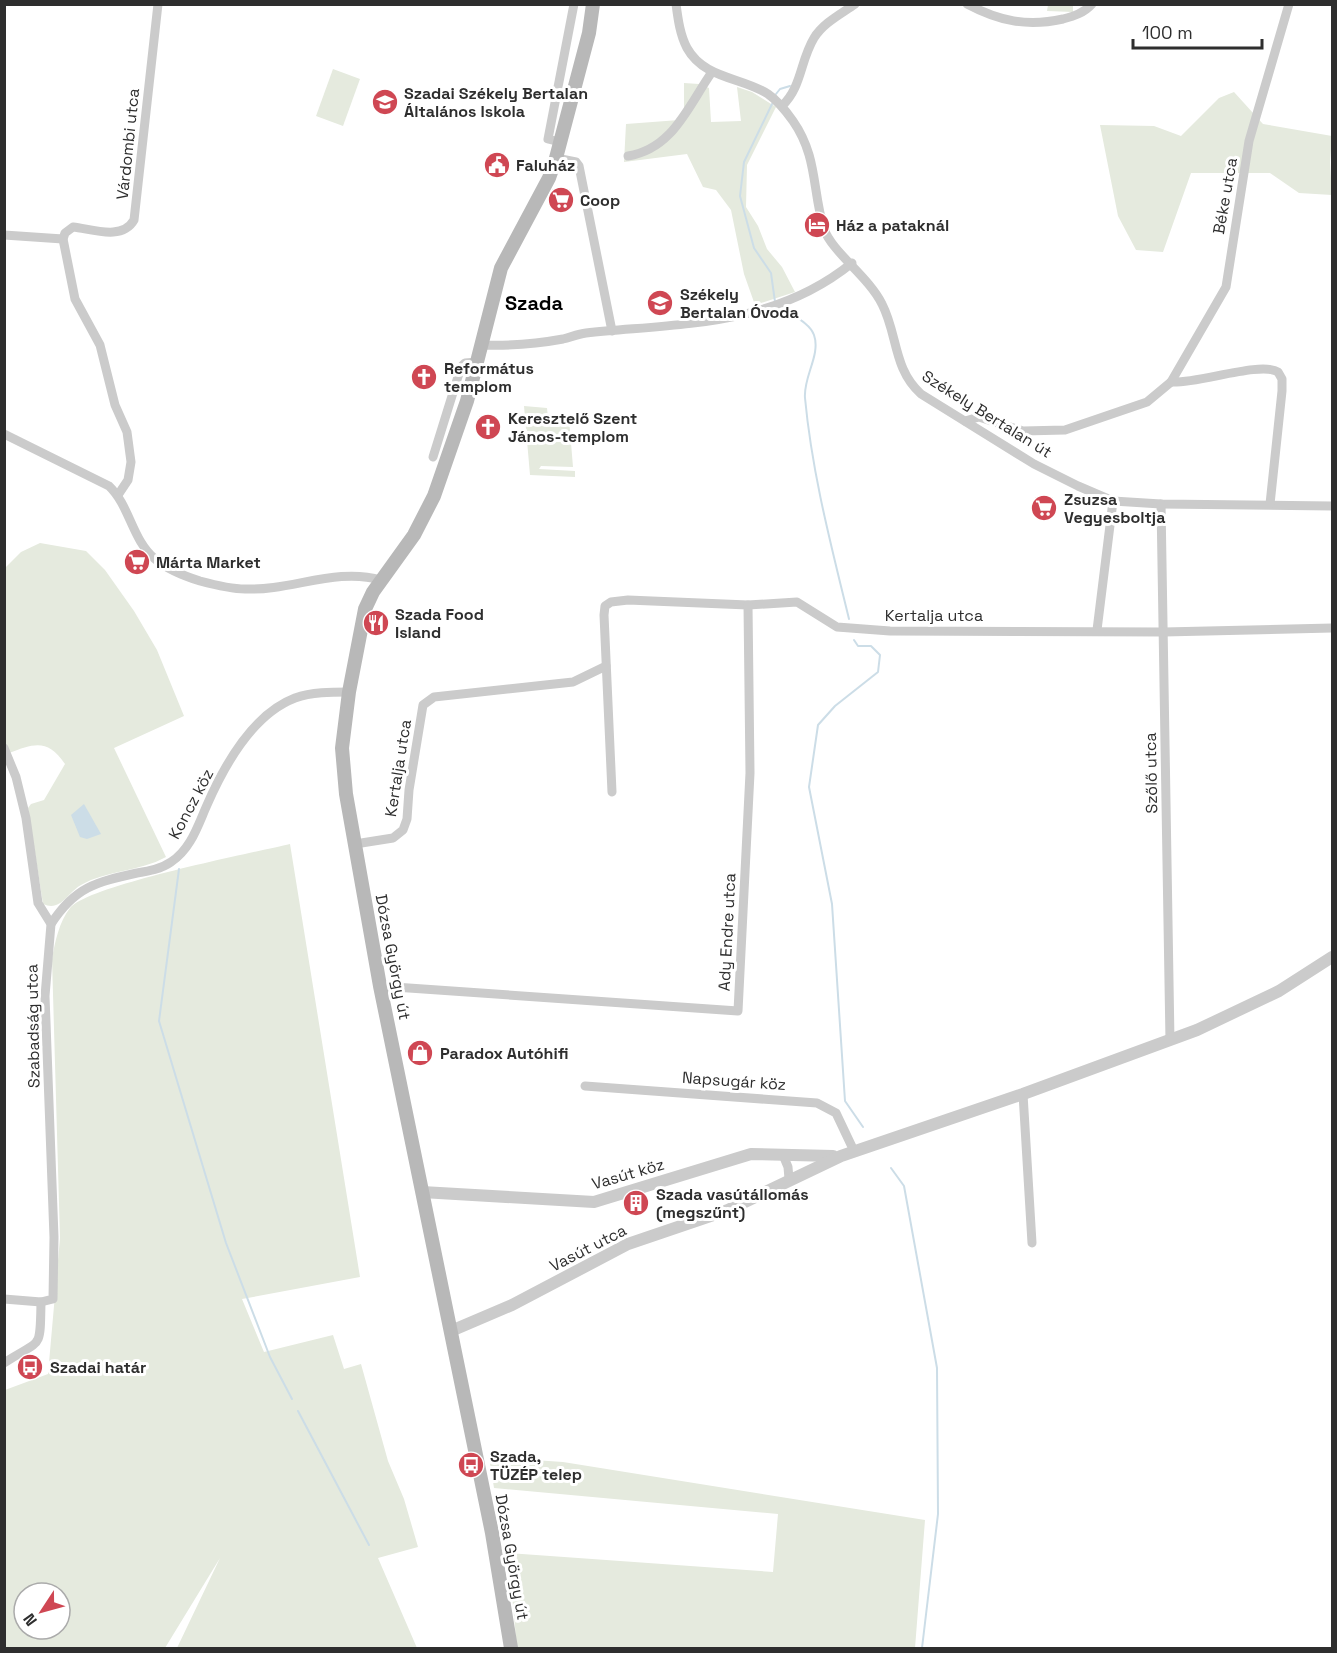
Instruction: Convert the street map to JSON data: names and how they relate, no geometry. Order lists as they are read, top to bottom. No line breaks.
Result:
{"streets":{"main road":["Dózsa György út"],"street":["Várdombi utca","Béke utca","Székely Bertalan út","Kertalja utca","Szőlő utca","Koncz köz","Ady Endre utca","Szabadság utca","Napsugár köz","Vasút köz","Vasút utca"]},"crossings":[["Béke utca","Székely Bertalan út"],["Székely Bertalan út","Szőlő utca"],["Kertalja utca","Szőlő utca"],["Kertalja utca","Ady Endre utca"],["Kertalja utca","Dózsa György út"],["Koncz köz","Dózsa György út"],["Koncz köz","Szabadság utca"],["Ady Endre utca","Dózsa György út"],["Dózsa György út","Vasút köz"],["Dózsa György út","Vasút utca"],["Vasút köz","Vasút utca"]],"districts":["Szada"],"places":{"school or university":["Szadai Székely Bertalan Általános Iskola","Székely Bertalan Óvoda"],"public building":["Faluház"],"supermarket":["Coop","Zsuzsa Vegyesboltja","Márta Market"],"hotel":["Ház a pataknál"],"church":["Református templom","Keresztelő Szent János-templom"],"restaurant":["Szada Food Island"],"shop":["Paradox Autóhifi"],"building":["Szada vasútállomás (megszűnt)"],"bus stop":["Szadai határ","Szada, TÜZÉP telep"]},"scale_bar":"100 m","north":"bottom left"}
